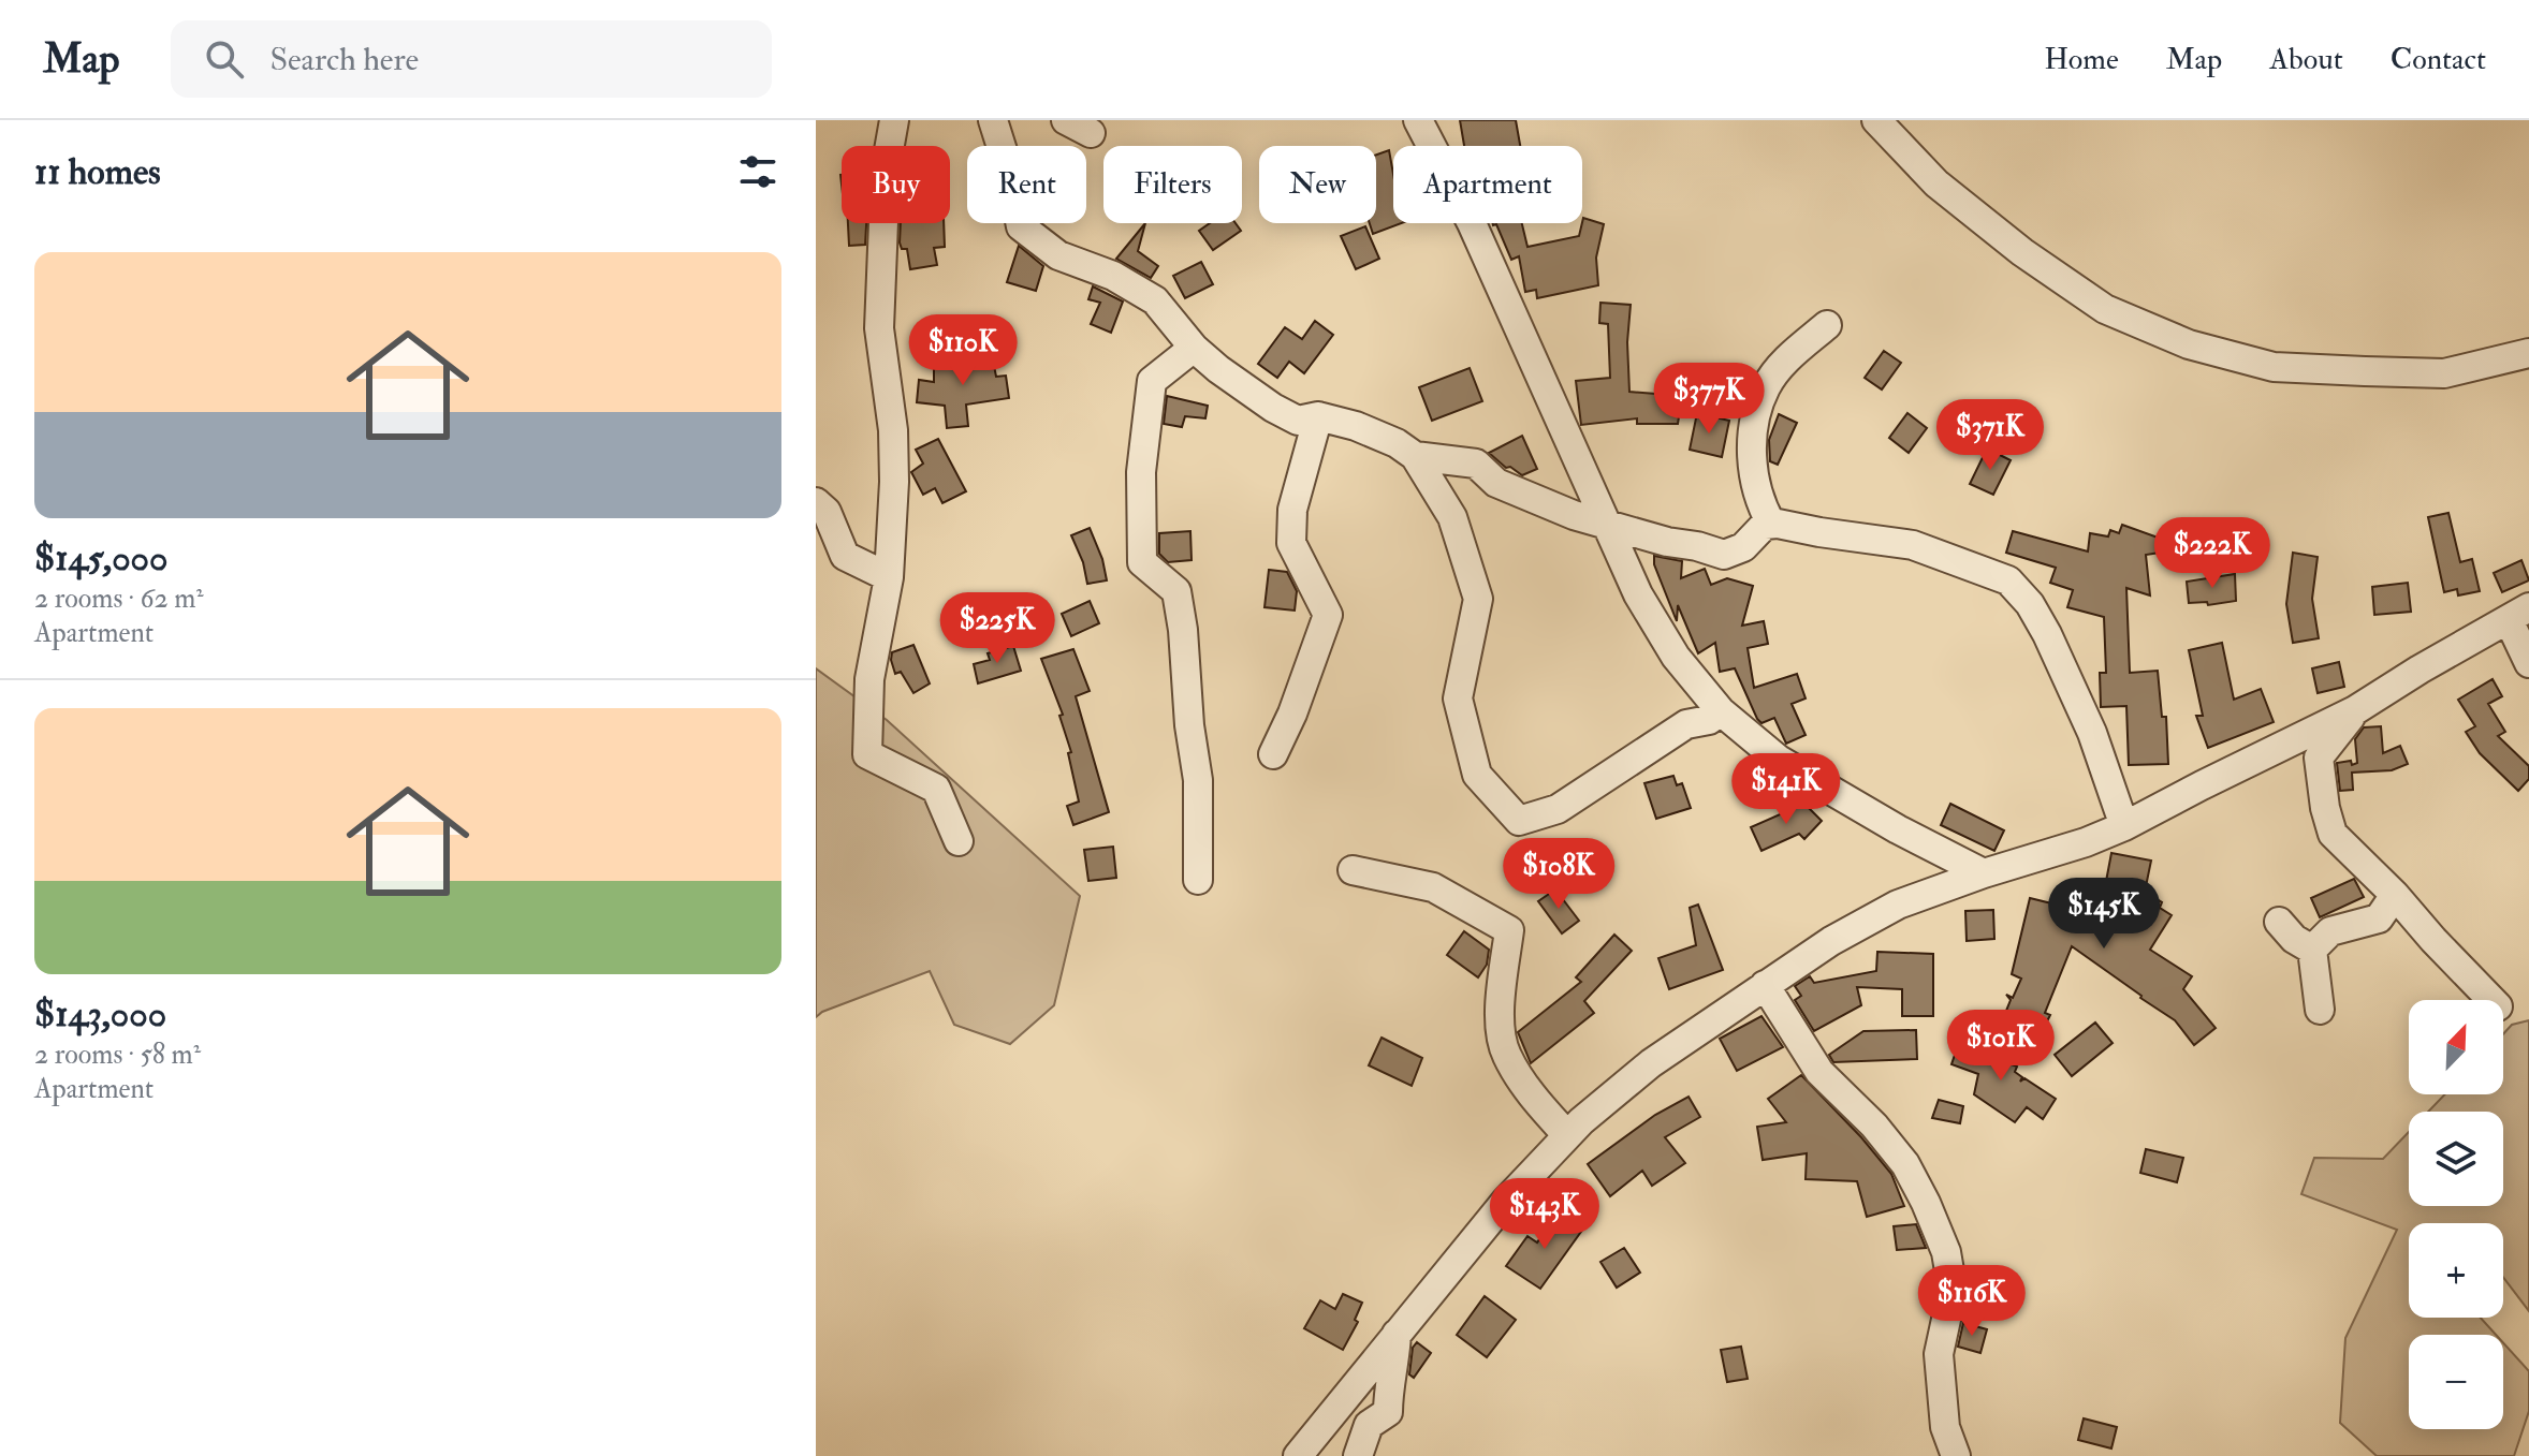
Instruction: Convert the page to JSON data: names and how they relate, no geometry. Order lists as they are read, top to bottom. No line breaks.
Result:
{"north":"top right","page":{"header":"Map","search":"Search here","nav":["Home","Map","About","Contact"],"heading":"11 homes","chip":["Buy","Rent","Filters","New","Apartment"],"list":[{"name":"$145,000","note":"2 rooms · 62 m² · Apartment"},{"name":"$143,000","note":"2 rooms · 58 m² · Apartment"}],"price":["$110K","$377K","$371K","$222K","$225K","$141K","$108K","$145K","$101K","$143K","$116K"],"map_buttons":["+","−"]}}
